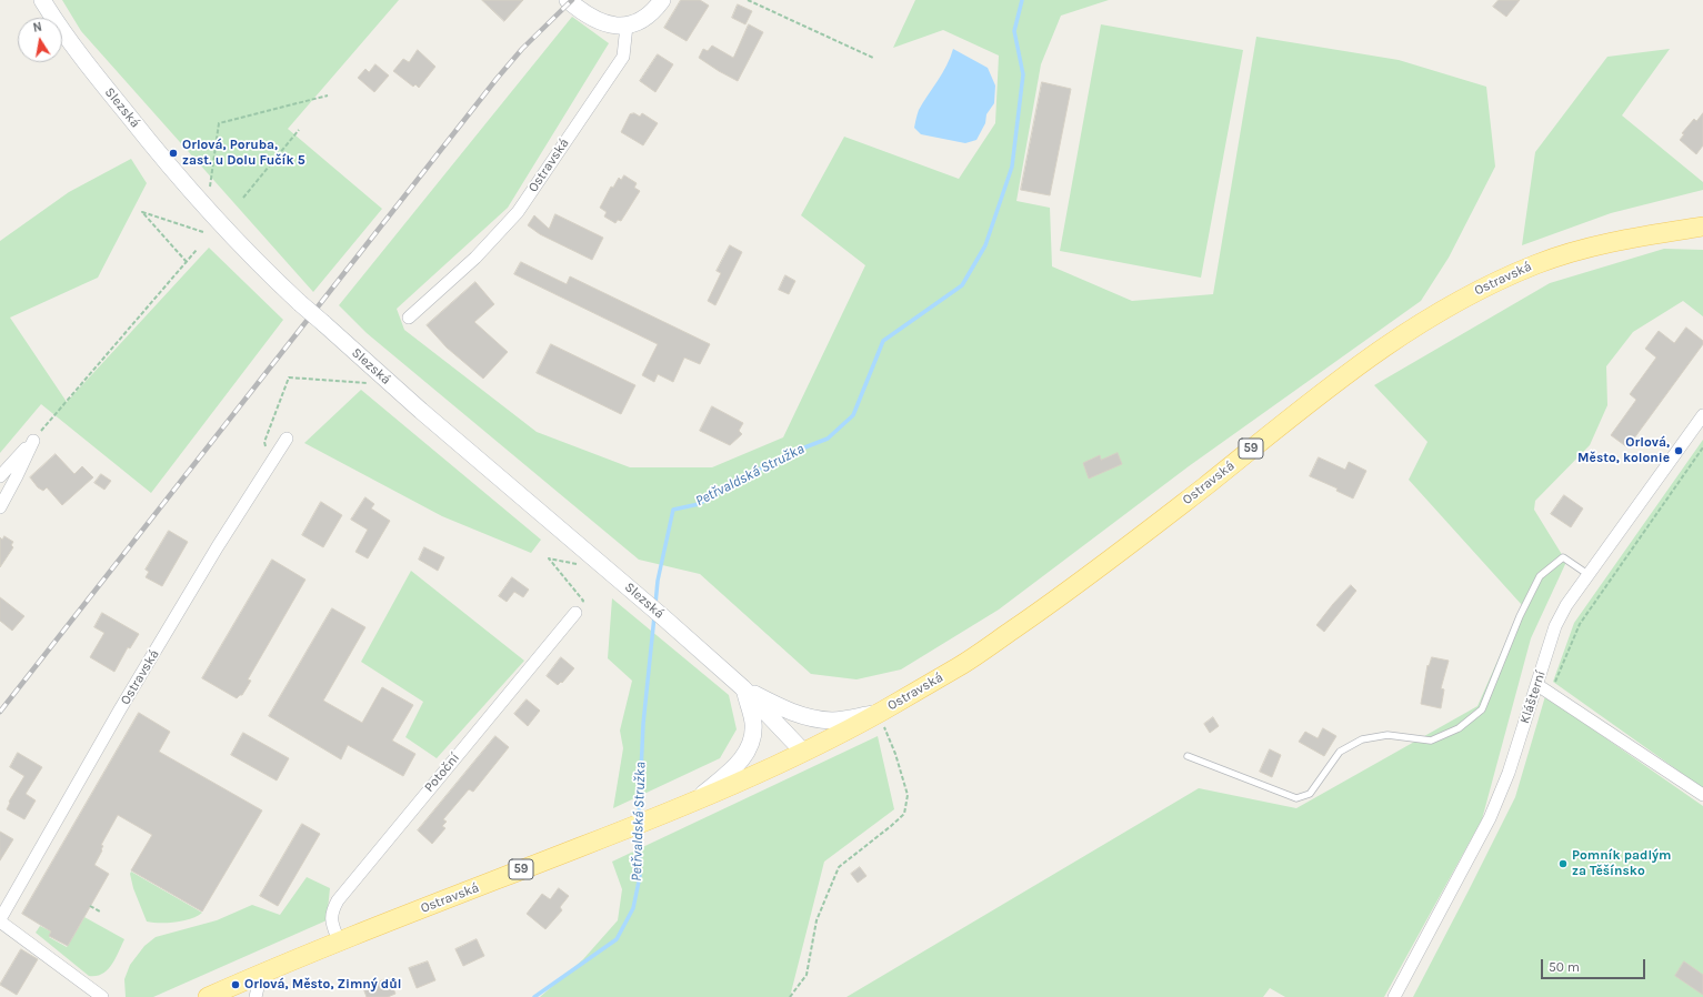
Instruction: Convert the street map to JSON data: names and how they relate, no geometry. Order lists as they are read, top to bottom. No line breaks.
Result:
{"streets":{"main road":["Slezská","Ostravská","59"],"street":["Klášterní","Potoční"]},"crossings":[["Slezská","Ostravská"],["Slezská","59"],["Ostravská","59"],["Ostravská","Potoční"]],"water":["Petřvaldská Stružka"],"places":["Orlová, Poruba, zast. u Dolu Fučík 5","Orlová, Město, kolonie","Pomník padlým za Těšínsko","Orlová, Město, Zimný důl"],"scale_bar":"50 m","north":"top"}
